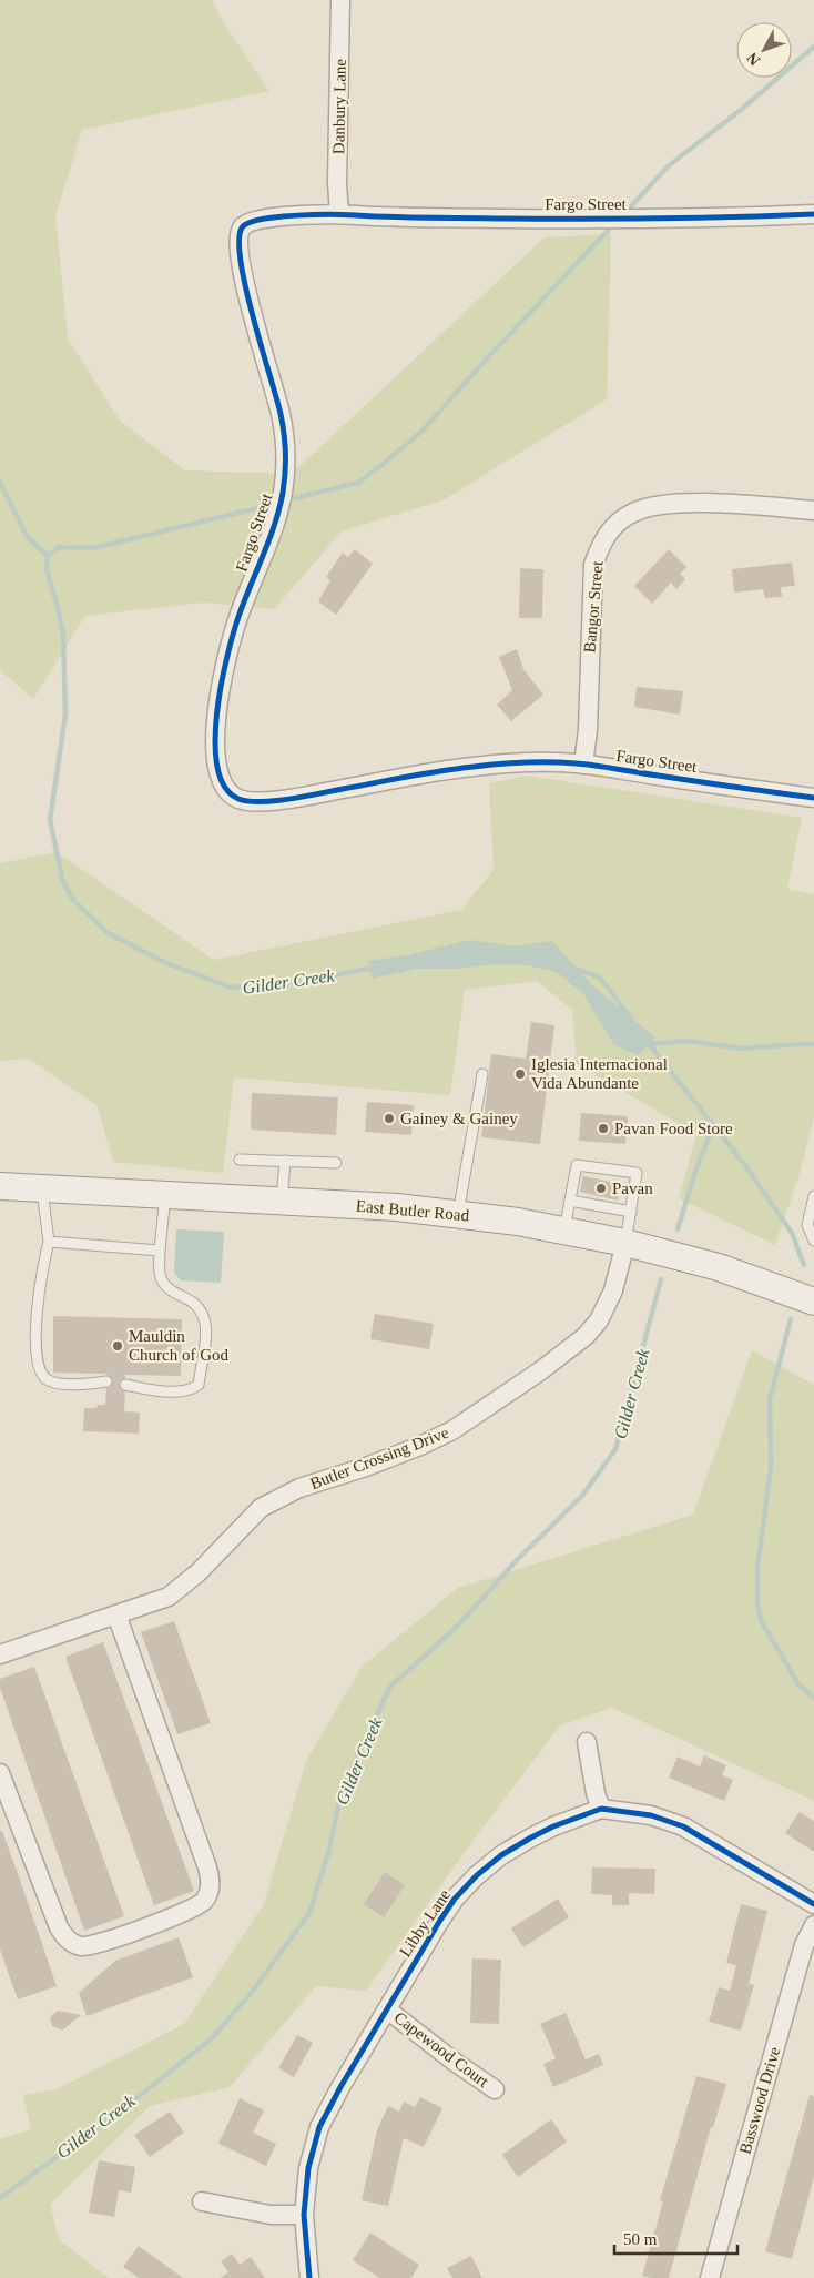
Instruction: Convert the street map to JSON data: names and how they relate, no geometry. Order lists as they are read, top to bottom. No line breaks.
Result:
{"streets":{"main road":["East Butler Road"],"street":["Danbury Lane","Fargo Street","Bangor Street","Butler Crossing Drive","Libby Lane","Capewood Court","Basswood Drive"]},"crossings":[["Danbury Lane","Fargo Street"],["Fargo Street","Bangor Street"],["East Butler Road","Butler Crossing Drive"],["Libby Lane","Capewood Court"]],"water":["Gilder Creek"],"places":["Iglesia Internacional Vida Abundante","Gainey & Gainey","Pavan Food Store","Pavan","Mauldin Church of God"],"scale_bar":"50 m","north":"bottom left"}
